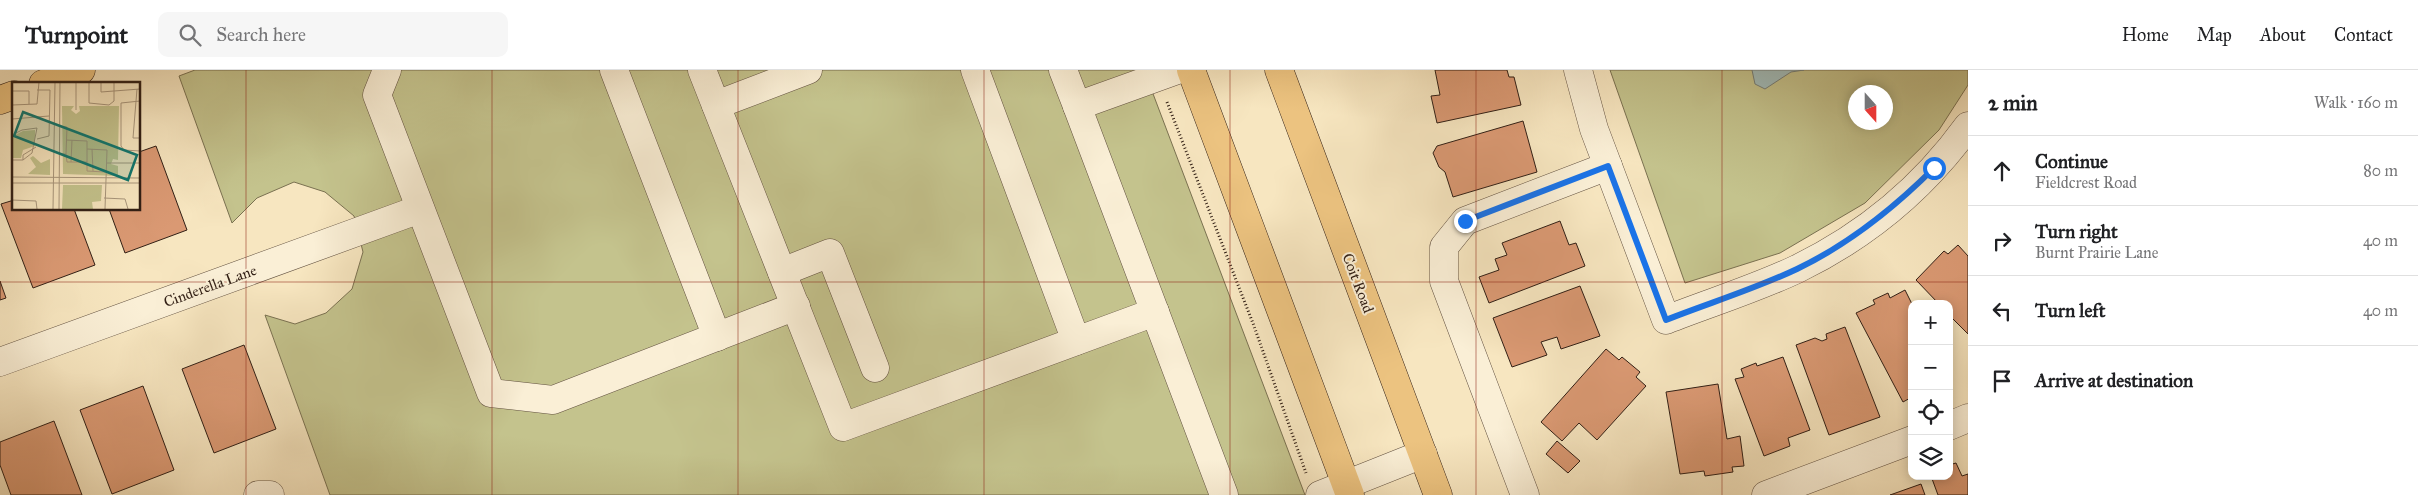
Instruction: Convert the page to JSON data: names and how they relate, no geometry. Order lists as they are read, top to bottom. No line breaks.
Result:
{"streets":{"main road":["Coit Road"],"street":["Cinderella Lane"]},"north":"bottom","page":{"header":"Turnpoint","search":"Search here","nav":["Home","Map","About","Contact"],"heading":["2 min","Walk · 160 m"],"list":[["Continue","Fieldcrest Road","80 m"],["Turn right","Burnt Prairie Lane","40 m"],["Turn left","40 m"],"Arrive at destination"],"map_buttons":["+","−"]}}
